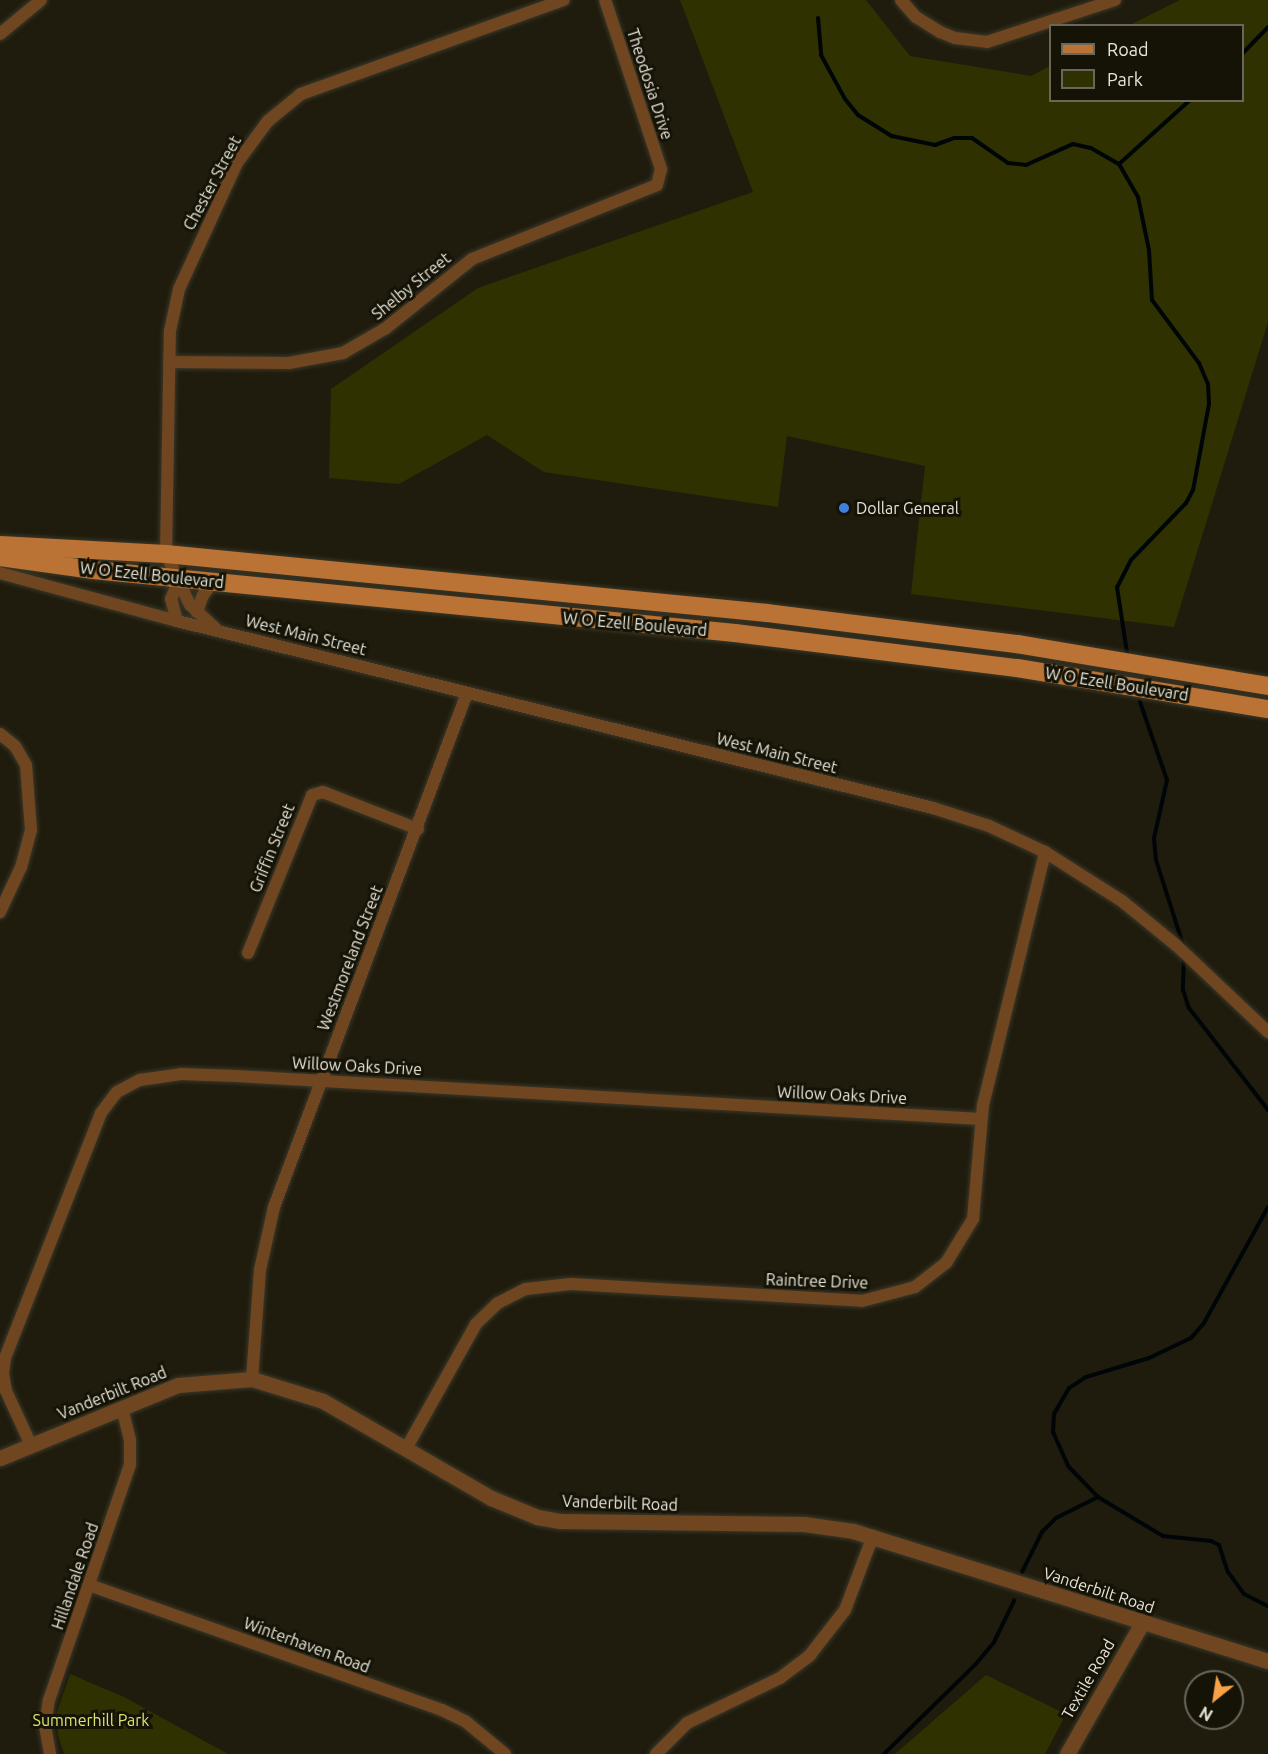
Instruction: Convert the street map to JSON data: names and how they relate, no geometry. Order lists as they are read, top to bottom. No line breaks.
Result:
{"streets":{"main road":["W O Ezell Boulevard"],"street":["Theodosia Drive","Chester Street","Shelby Street","West Main Street","Griffin Street","Westmoreland Street","Willow Oaks Drive","Raintree Drive","Vanderbilt Road","Hillandale Road","Winterhaven Road","Textile Road"]},"crossings":[["Theodosia Drive","Shelby Street"],["Chester Street","Shelby Street"],["Chester Street","W O Ezell Boulevard"],["W O Ezell Boulevard","West Main Street"],["West Main Street","Westmoreland Street"],["West Main Street","Raintree Drive"],["Griffin Street","Westmoreland Street"],["Westmoreland Street","Willow Oaks Drive"],["Westmoreland Street","Vanderbilt Road"],["Willow Oaks Drive","Raintree Drive"],["Willow Oaks Drive","Vanderbilt Road"],["Raintree Drive","Vanderbilt Road"],["Vanderbilt Road","Hillandale Road"],["Vanderbilt Road","Textile Road"],["Hillandale Road","Winterhaven Road"]],"parks":["Summerhill Park"],"places":["Dollar General"],"legend":["Road","Park"],"north":"bottom left"}
